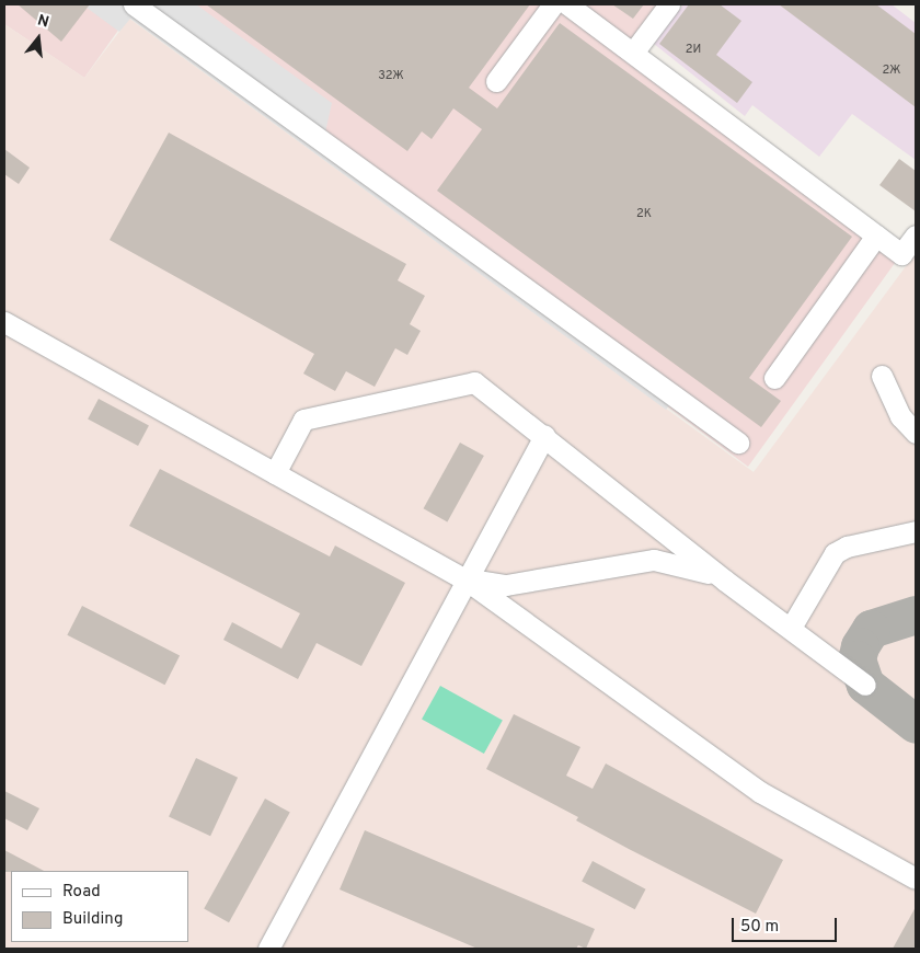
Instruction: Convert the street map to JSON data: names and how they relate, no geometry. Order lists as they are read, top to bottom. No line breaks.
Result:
{"house_numbers":["2И","2Ж","32Ж","2К"],"legend":["Road","Building"],"scale_bar":"50 m","north":"top"}
